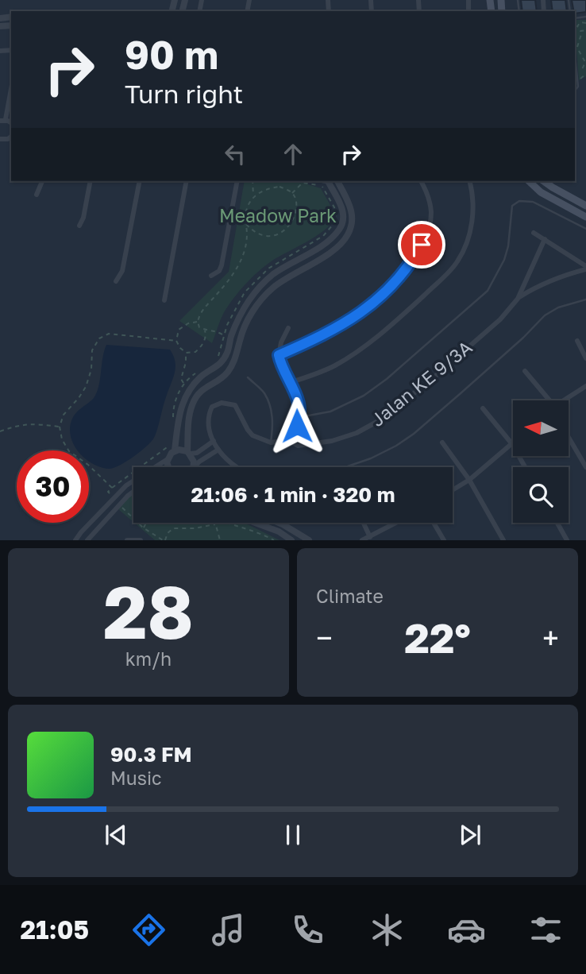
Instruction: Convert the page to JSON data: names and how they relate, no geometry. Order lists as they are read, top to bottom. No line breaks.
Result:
{"streets":{"street":["Jalan KE 9/3A"]},"parks":["Meadow Park"],"north":"left","page":{"turn":["90 m","Turn right"],"limit":"30","trip":"21:06 · 1 min · 320 m","tile":[["28","km/h"],"Climate"],"heat":["−","22°","+"],"song":["90.3 FM","Music"],"tabs":"21:05"}}
